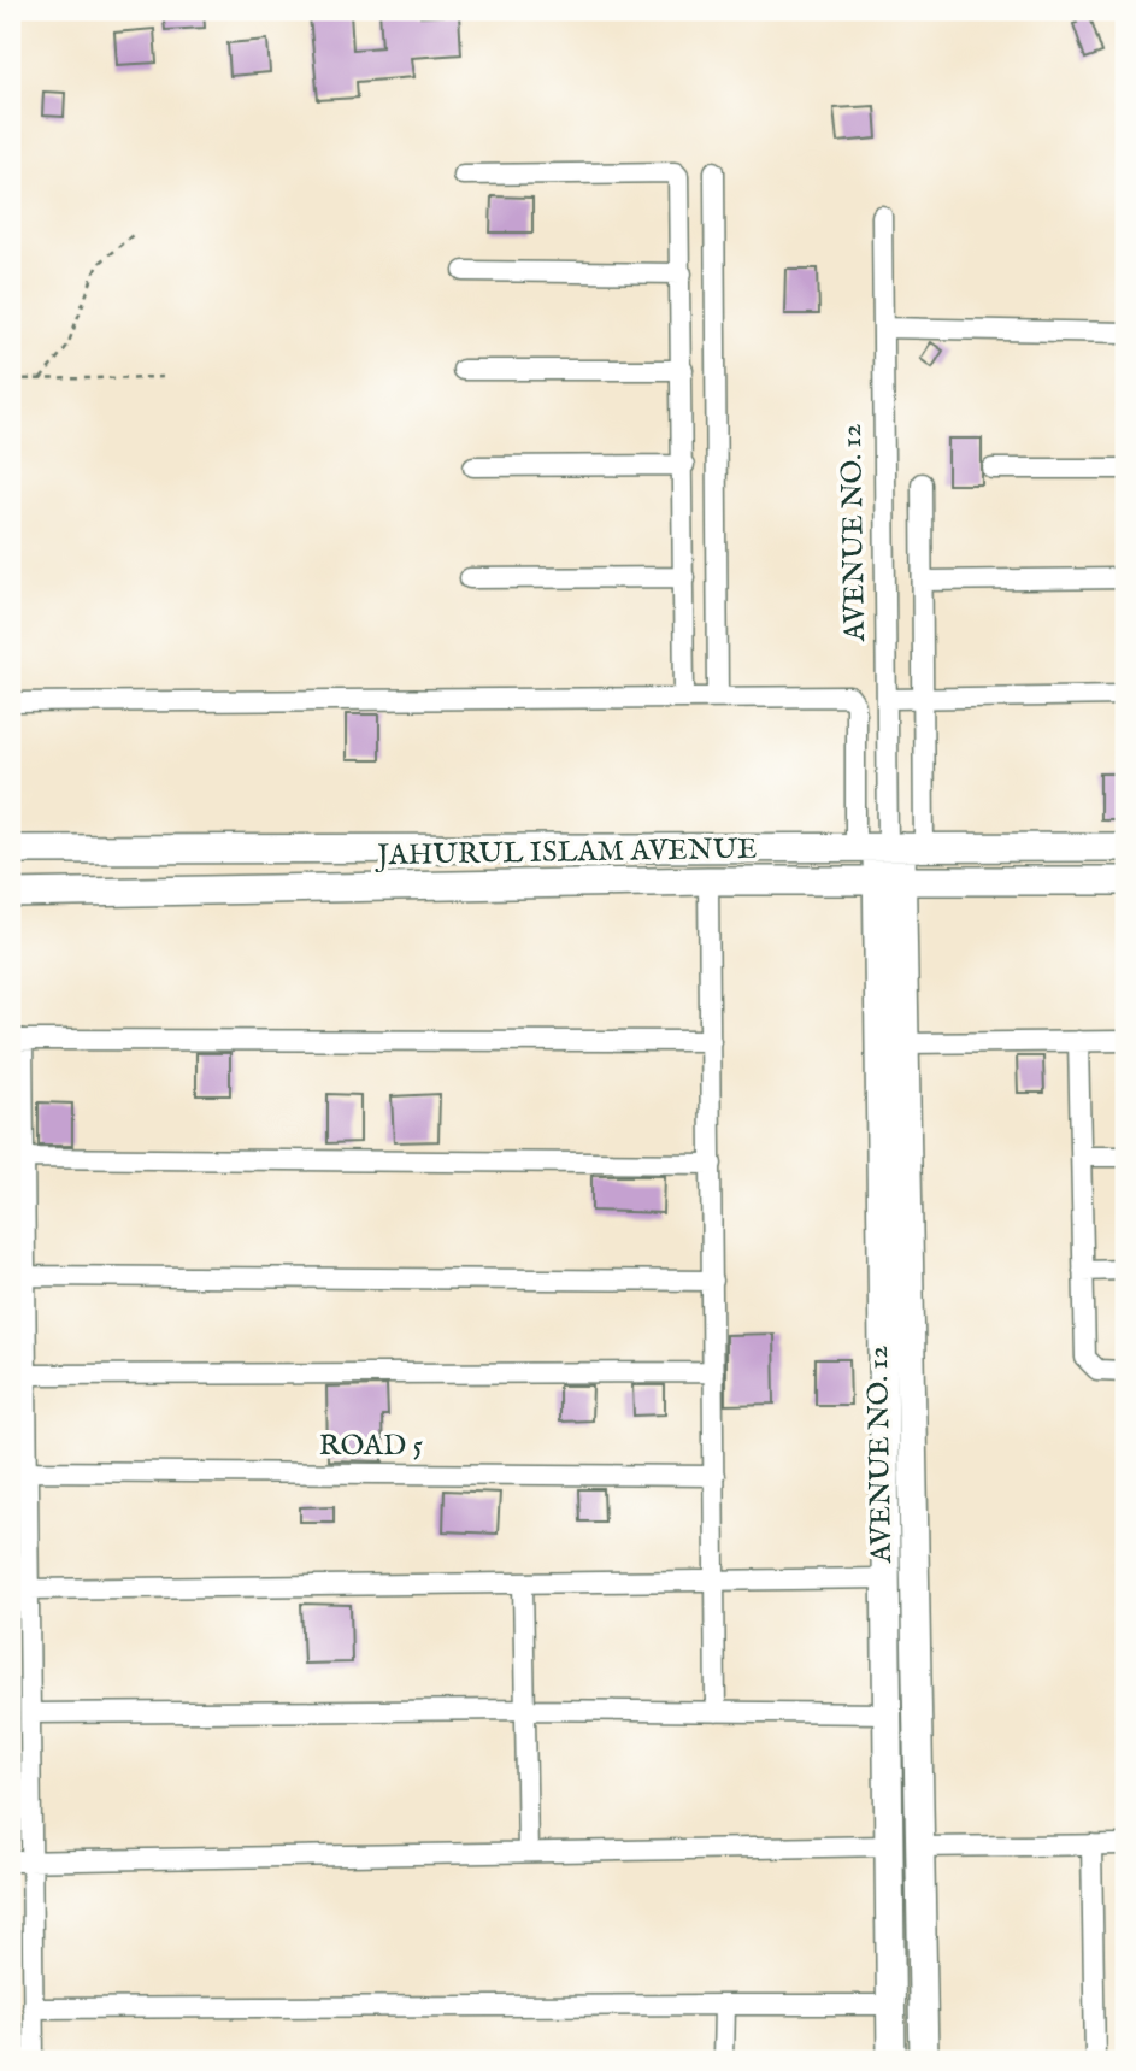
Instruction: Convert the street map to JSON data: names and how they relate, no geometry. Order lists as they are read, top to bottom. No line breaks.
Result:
{"streets":{"street":["AVENUE NO. 12","JAHURUL ISLAM AVENUE","ROAD 5"]},"crossings":[["AVENUE NO. 12","JAHURUL ISLAM AVENUE"]]}
